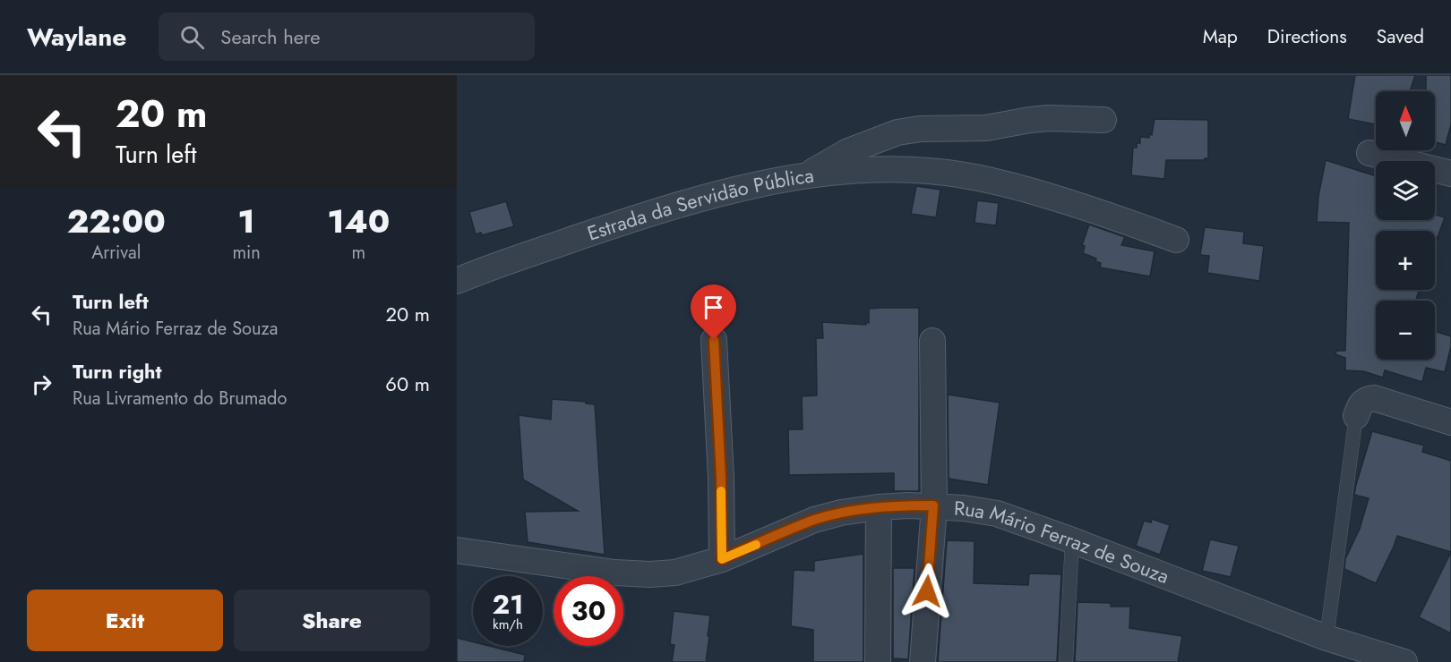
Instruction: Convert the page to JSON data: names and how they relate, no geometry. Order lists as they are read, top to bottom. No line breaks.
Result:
{"streets":{"street":["Estrada da Servidão Pública","Rua Mário Ferraz de Souza"]},"north":"top","page":{"header":"Waylane","search":"Search here","nav":["Map","Directions","Saved"],"turn":["20 m","Turn left"],"map_buttons":["+","−"],"eta":["22:00","Arrival","1","min","140","m"],"list":[{"name":"Turn left","note":"Rua Mário Ferraz de Souza","value":"20 m"},{"name":"Turn right","note":"Rua Livramento do Brumado","value":"60 m"}],"speed":"21 km/h","limit":"30","buttons":["Exit","Share"]}}
